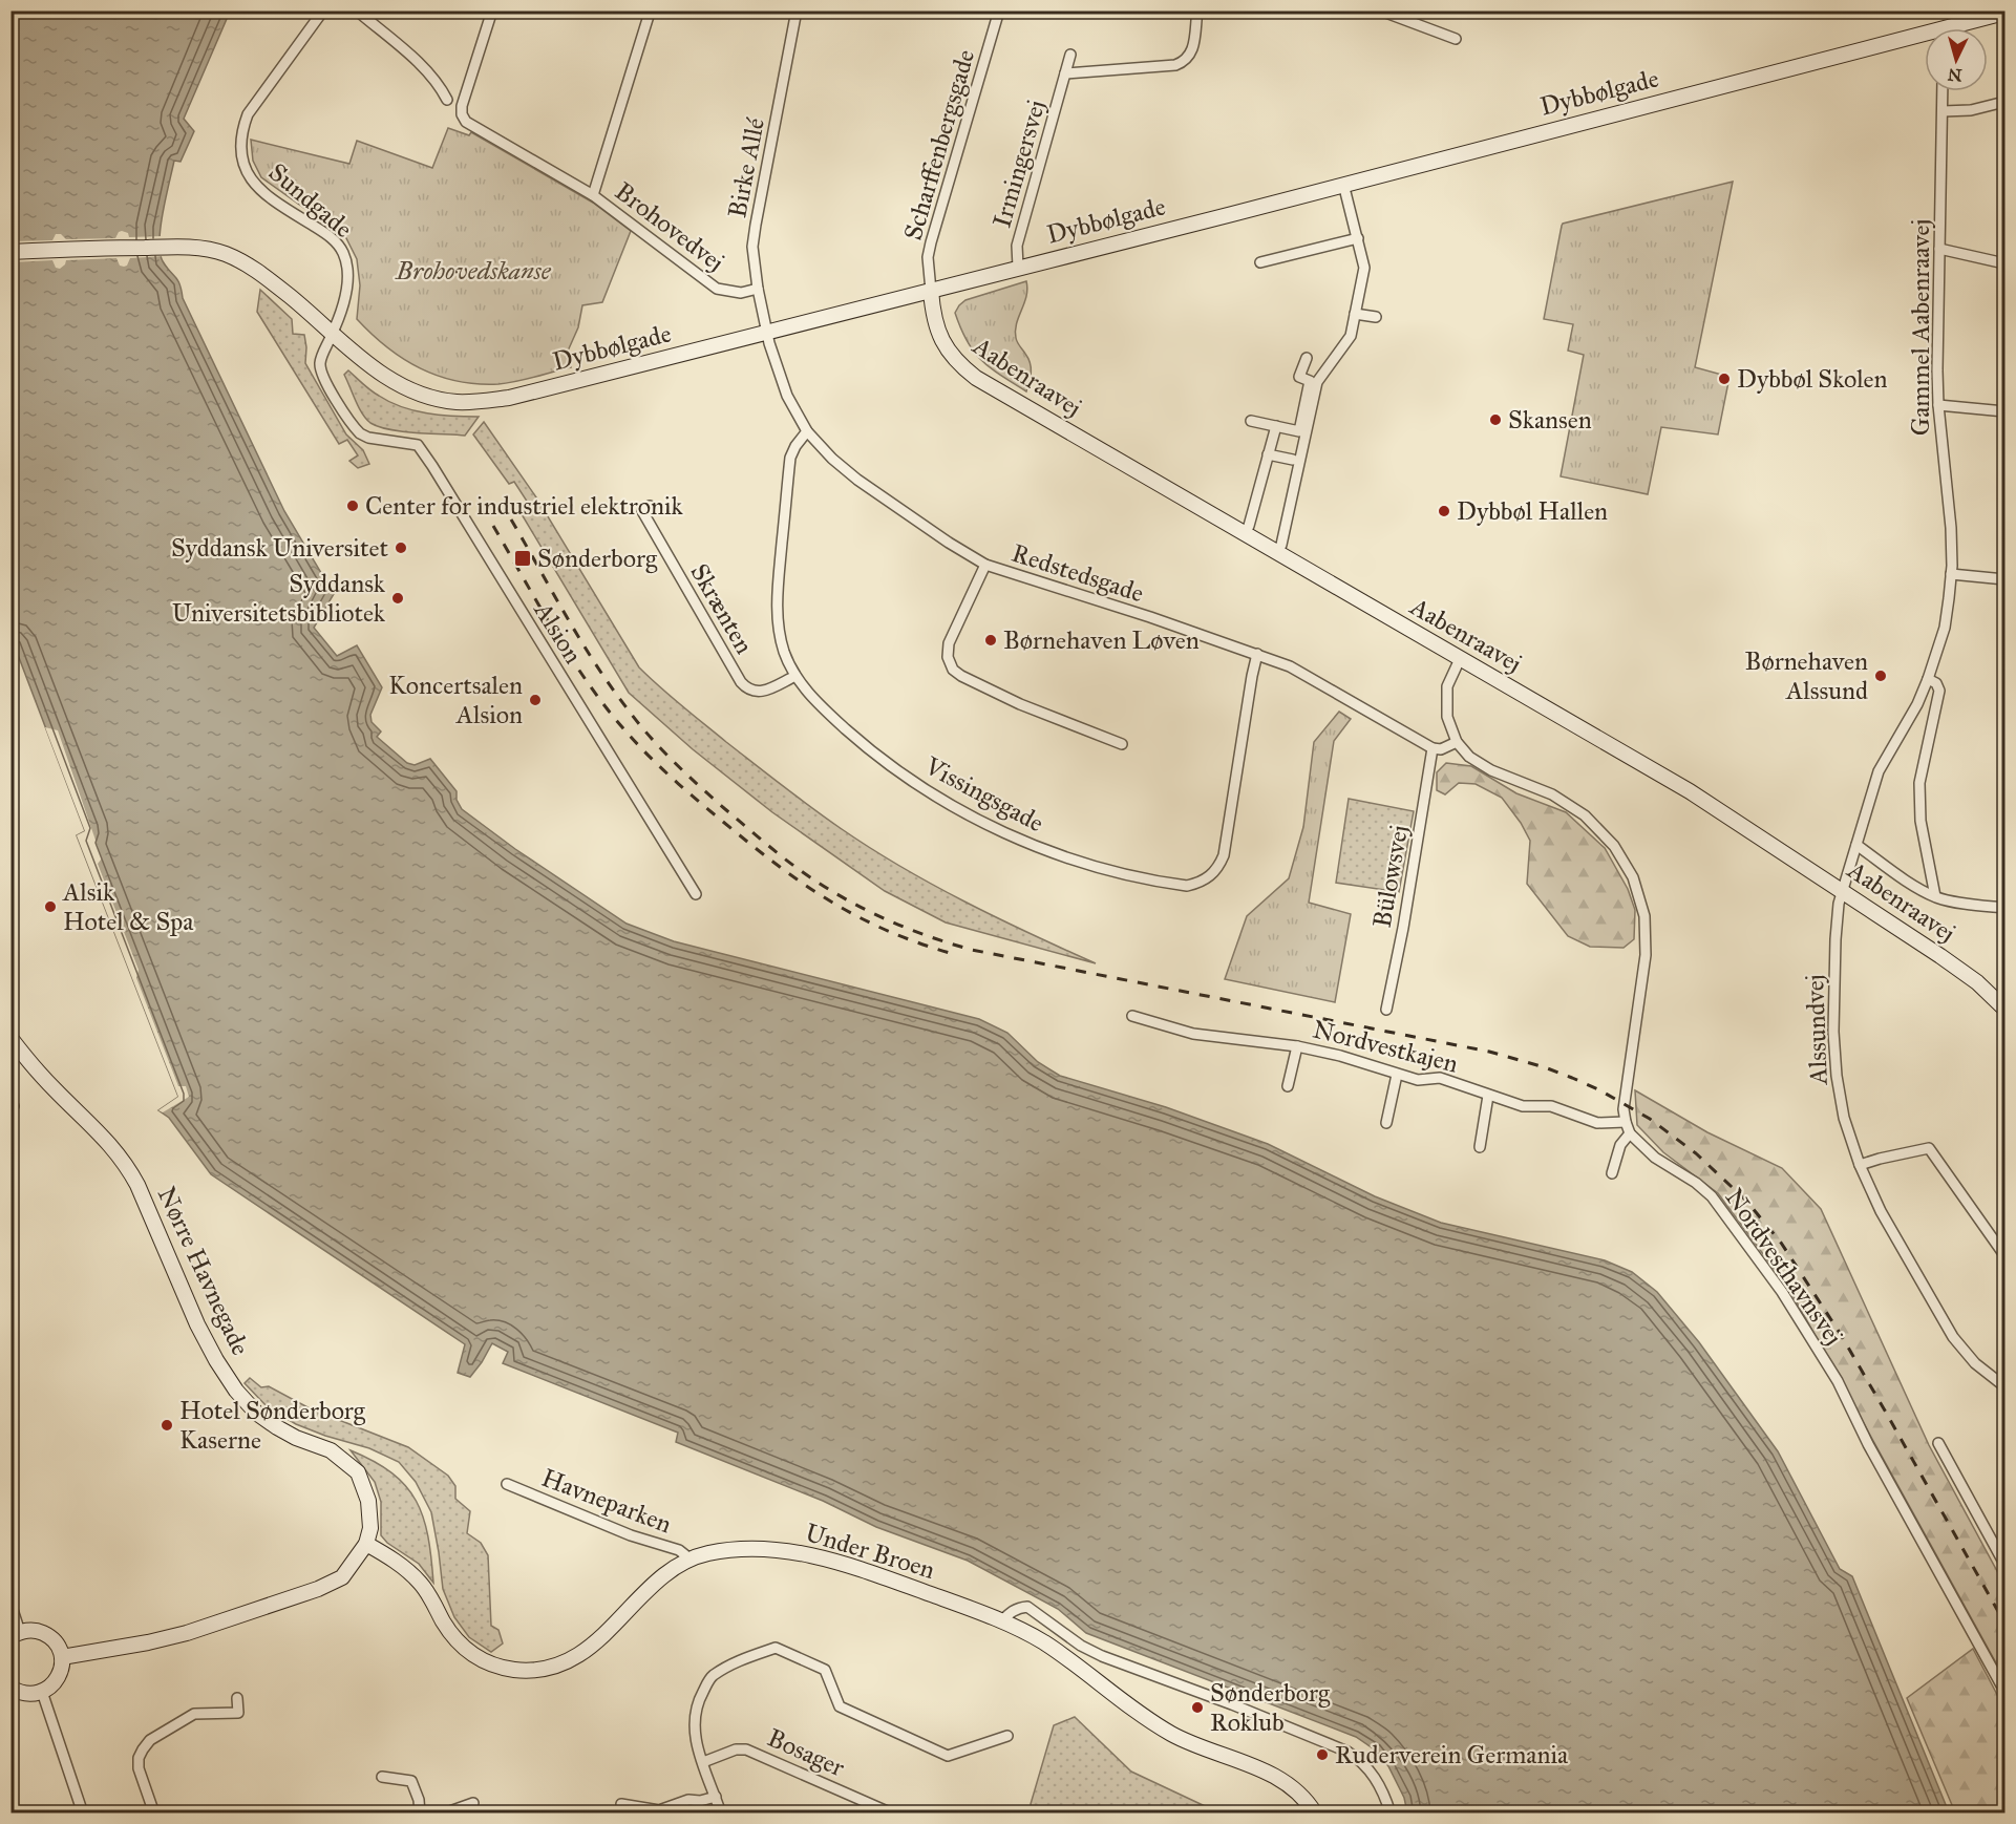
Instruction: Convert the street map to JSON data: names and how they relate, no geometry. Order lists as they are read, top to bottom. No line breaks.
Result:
{"streets":{"street":["Dybbølgade","Scharffenbergsgade","Irmingersvej","Birke Allé","Sundgade","Brohovedvej","Gammel Aabenraavej","Aabenraavej","Redstedsgade","Skrænten","Alsion","Vissingsgade","Bülowsvej","Alssundvej","Nordvestkajen","Nordvesthavnsvej","Nørre Havnegade","Havneparken","Under Broen","Bosager"]},"crossings":[["Dybbølgade","Scharffenbergsgade"],["Dybbølgade","Irmingersvej"],["Dybbølgade","Birke Allé"],["Dybbølgade","Sundgade"],["Dybbølgade","Aabenraavej"],["Dybbølgade","Redstedsgade"],["Dybbølgade","Alsion"],["Scharffenbergsgade","Aabenraavej"],["Birke Allé","Brohovedvej"],["Birke Allé","Redstedsgade"],["Sundgade","Alsion"],["Gammel Aabenraavej","Aabenraavej"],["Gammel Aabenraavej","Alssundvej"],["Aabenraavej","Alssundvej"],["Redstedsgade","Vissingsgade"],["Redstedsgade","Bülowsvej"],["Skrænten","Vissingsgade"],["Nordvestkajen","Nordvesthavnsvej"],["Nørre Havnegade","Under Broen"],["Havneparken","Under Broen"]],"parks":["Brohovedskanse"],"places":{"other":["Dybbøl Skolen","Skansen","Center for industriel elektronik","Dybbøl Hallen","Syddansk Universitet","Syddansk Universitetsbibliotek","Børnehaven Løven","Børnehaven Alssund","Koncertsalen Alsion","Alsik Hotel & Spa","Hotel Sønderborg Kaserne","Sønderborg Roklub","Ruderverein Germania"],"transit":["Sønderborg"]},"north":"bottom"}
